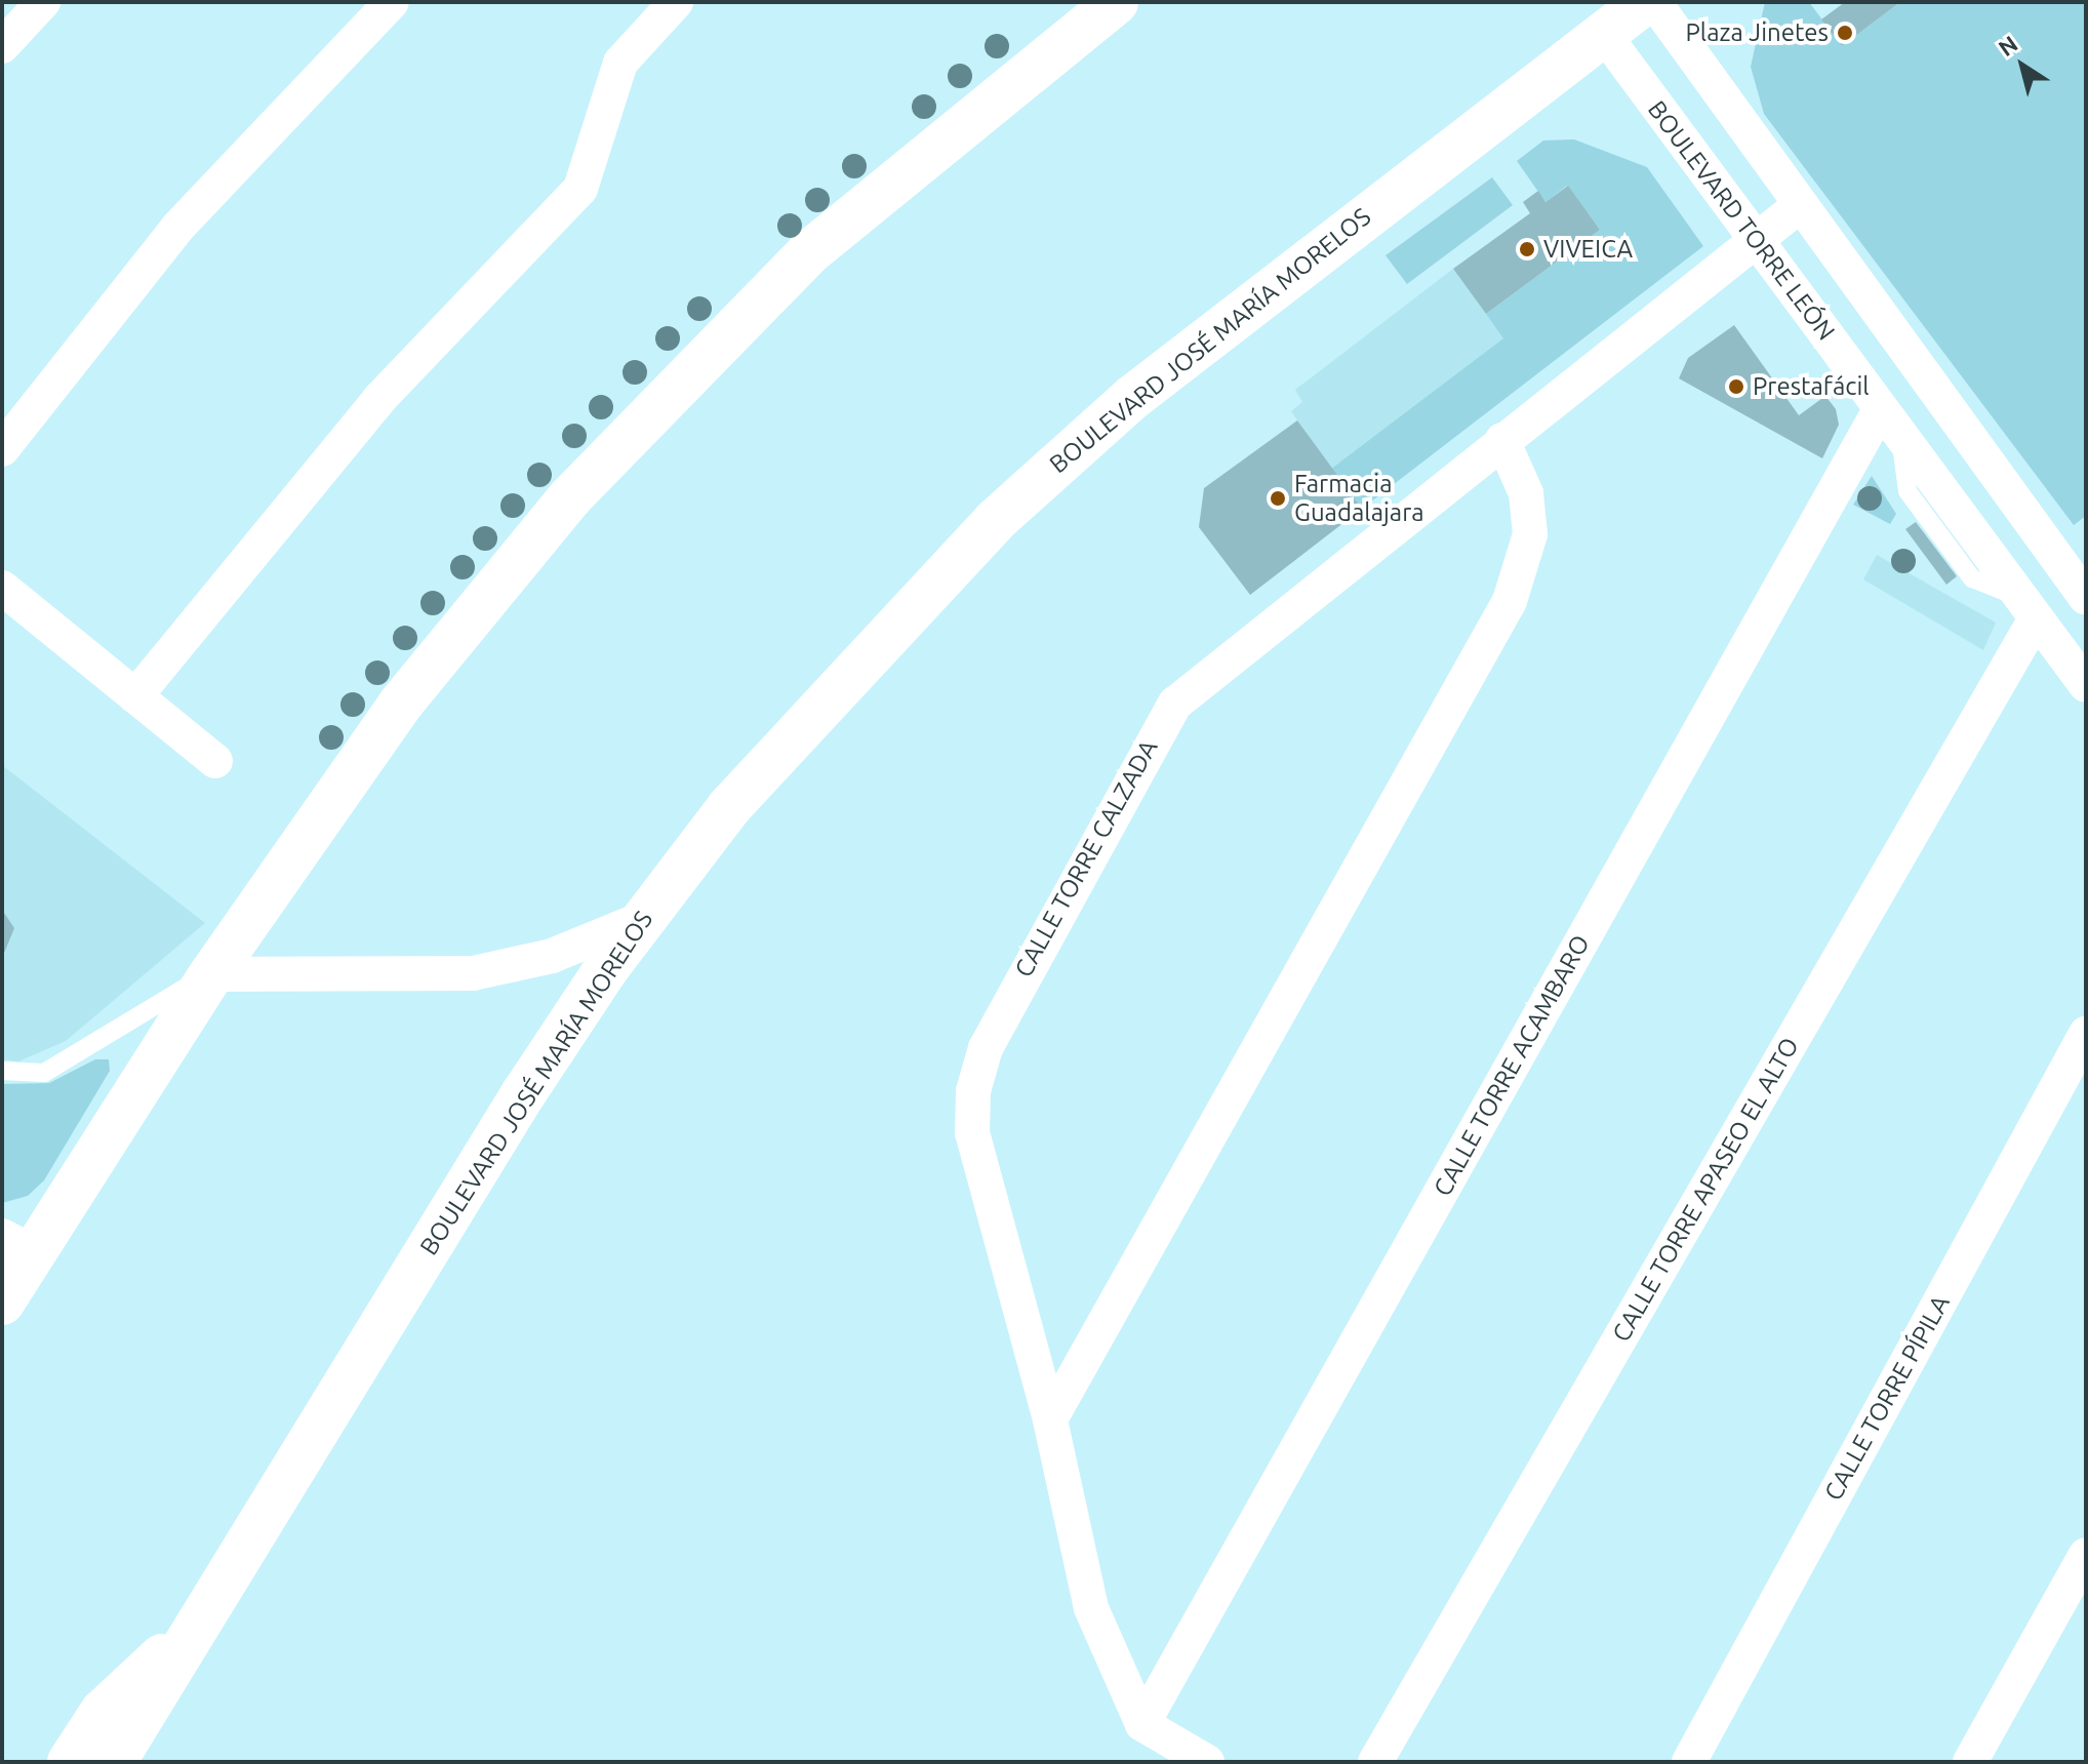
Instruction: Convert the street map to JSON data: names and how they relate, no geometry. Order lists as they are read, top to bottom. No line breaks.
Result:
{"streets":{"main road":["BOULEVARD JOSÉ MARÍA MORELOS"],"street":["BOULEVARD TORRE LEÓN","CALLE TORRE CALZADA","CALLE TORRE ACAMBARO","CALLE TORRE APASEO EL ALTO","CALLE TORRE PÍPILA"]},"crossings":[["BOULEVARD TORRE LEÓN","BOULEVARD JOSÉ MARÍA MORELOS"],["BOULEVARD TORRE LEÓN","CALLE TORRE CALZADA"],["BOULEVARD TORRE LEÓN","CALLE TORRE ACAMBARO"],["BOULEVARD TORRE LEÓN","CALLE TORRE APASEO EL ALTO"],["CALLE TORRE CALZADA","CALLE TORRE ACAMBARO"]],"places":["Plaza Jinetes","VIVEICA","Prestafácil","Farmacia Guadalajara"],"north":"top left"}
